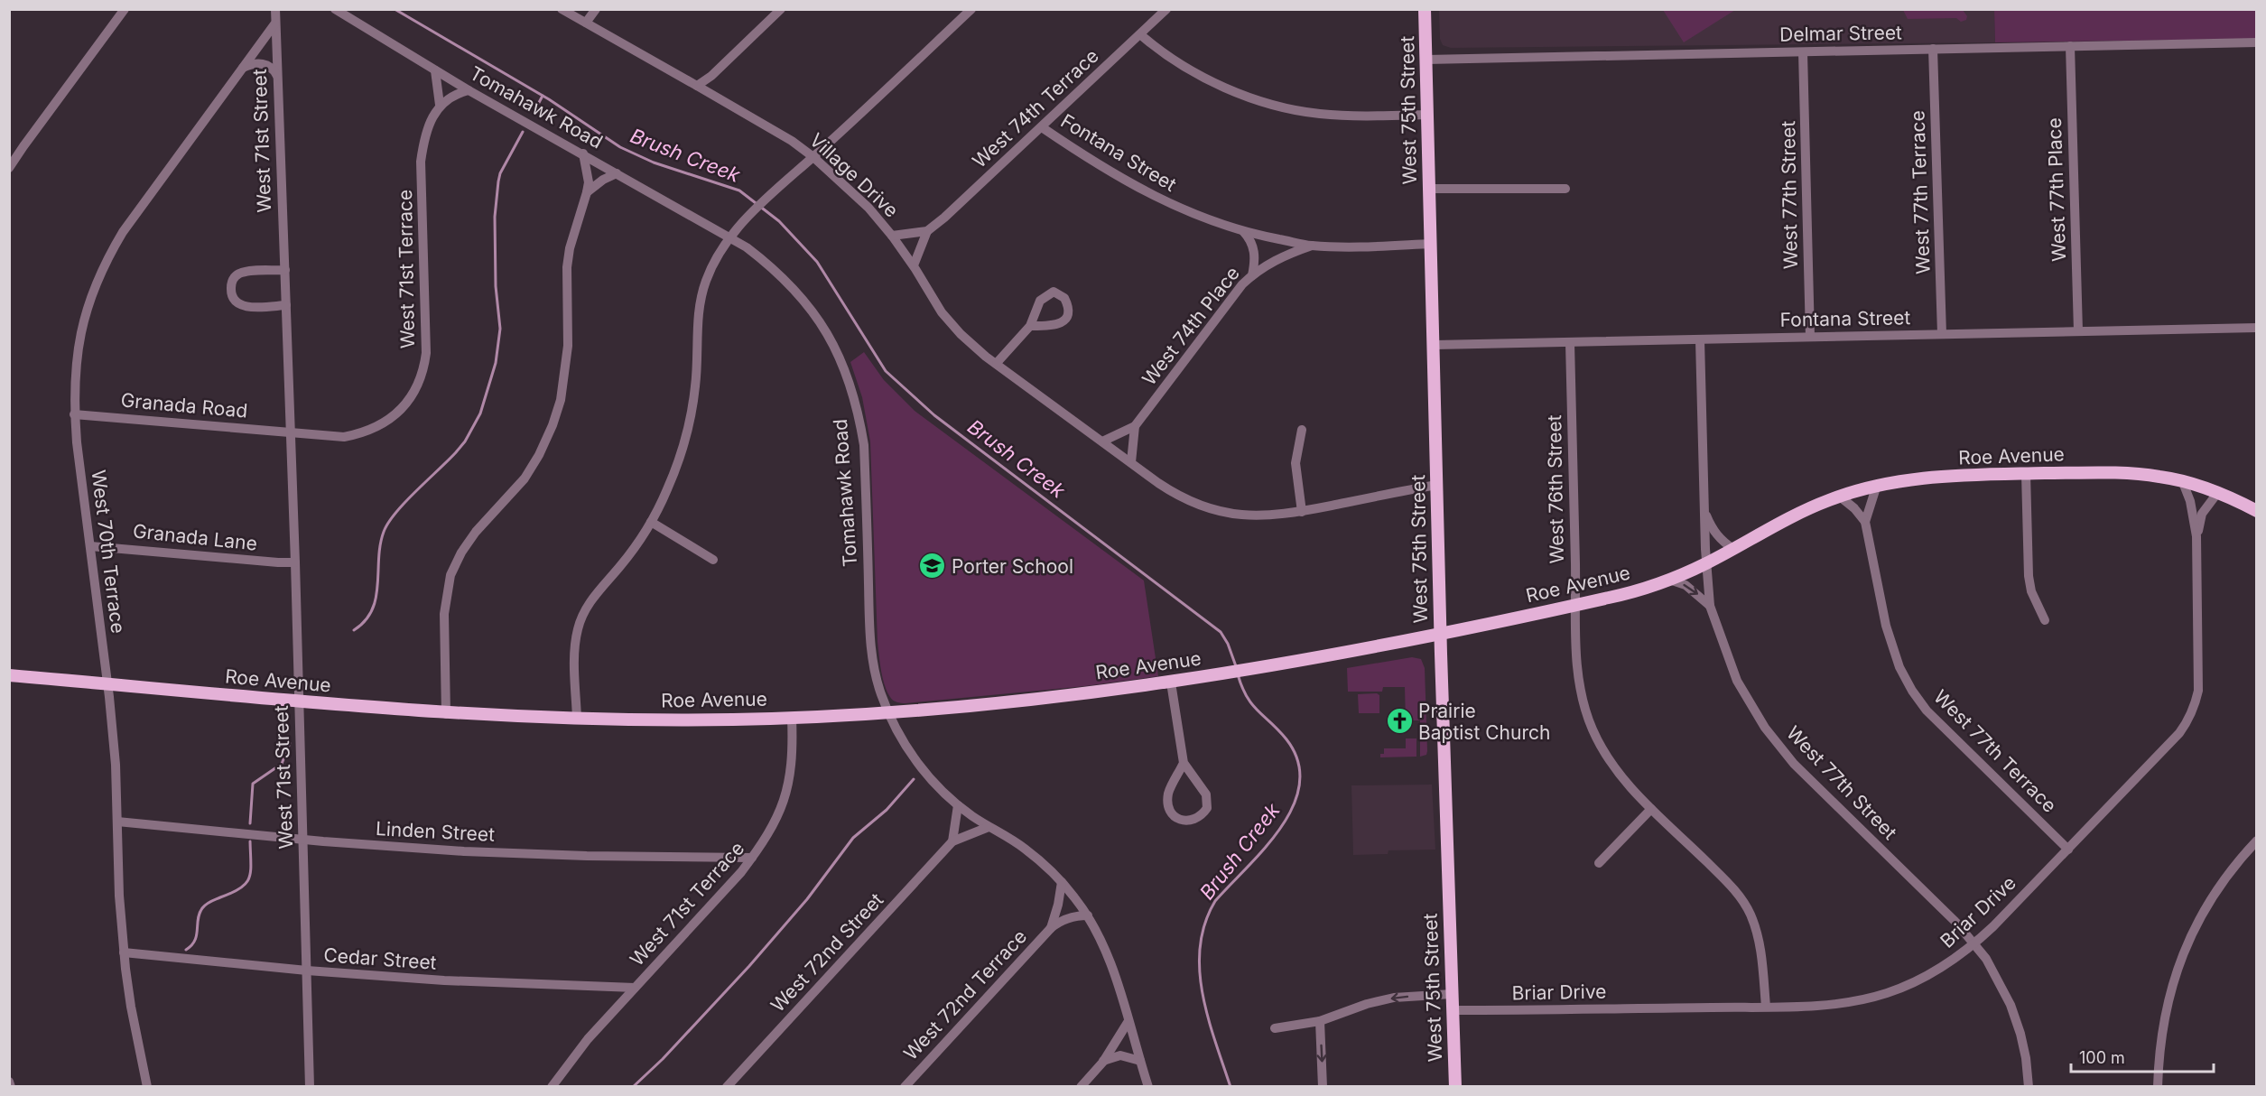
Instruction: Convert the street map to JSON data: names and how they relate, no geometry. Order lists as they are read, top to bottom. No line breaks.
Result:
{"streets":{"main road":["West 75th Street","Roe Avenue"],"street":["Delmar Street","Tomahawk Road","West 74th Terrace","West 71st Street","Fontana Street","Village Drive","West 77th Place","West 77th Terrace","West 77th Street","West 71st Terrace","West 74th Place","Granada Road","West 76th Street","Granada Lane","West 70th Terrace","Linden Street","Briar Drive","West 72nd Street","Cedar Street","West 72nd Terrace"]},"crossings":[["Delmar Street","West 75th Street"],["Delmar Street","West 77th Place"],["Delmar Street","West 77th Terrace"],["Delmar Street","West 77th Street"],["Tomahawk Road","Roe Avenue"],["Tomahawk Road","West 72nd Street"],["Tomahawk Road","West 72nd Terrace"],["West 74th Terrace","Fontana Street"],["West 74th Terrace","Village Drive"],["West 75th Street","Fontana Street"],["West 75th Street","Village Drive"],["West 75th Street","Roe Avenue"],["West 75th Street","Briar Drive"],["West 71st Street","West 71st Terrace"],["West 71st Street","Granada Road"],["West 71st Street","Roe Avenue"],["West 71st Street","Granada Lane"],["West 71st Street","West 70th Terrace"],["West 71st Street","Linden Street"],["West 71st Street","Cedar Street"],["Fontana Street","West 77th Place"],["Fontana Street","West 77th Terrace"],["Fontana Street","West 77th Street"],["Fontana Street","West 74th Place"],["Fontana Street","West 76th Street"],["Village Drive","West 74th Place"],["West 77th Terrace","Roe Avenue"],["West 77th Terrace","Briar Drive"],["West 77th Street","Roe Avenue"],["West 77th Street","Briar Drive"],["West 71st Terrace","Granada Road"],["West 71st Terrace","Roe Avenue"],["West 71st Terrace","Linden Street"],["West 71st Terrace","Cedar Street"],["Granada Road","West 70th Terrace"],["Roe Avenue","West 76th Street"],["Roe Avenue","West 70th Terrace"],["Roe Avenue","Briar Drive"],["West 76th Street","Briar Drive"],["Granada Lane","West 70th Terrace"],["West 70th Terrace","Linden Street"],["West 70th Terrace","Cedar Street"]],"water":["Brush Creek"],"places":{"school or university":["Porter School"],"church":["Prairie Baptist Church"]},"scale_bar":"100 m"}
